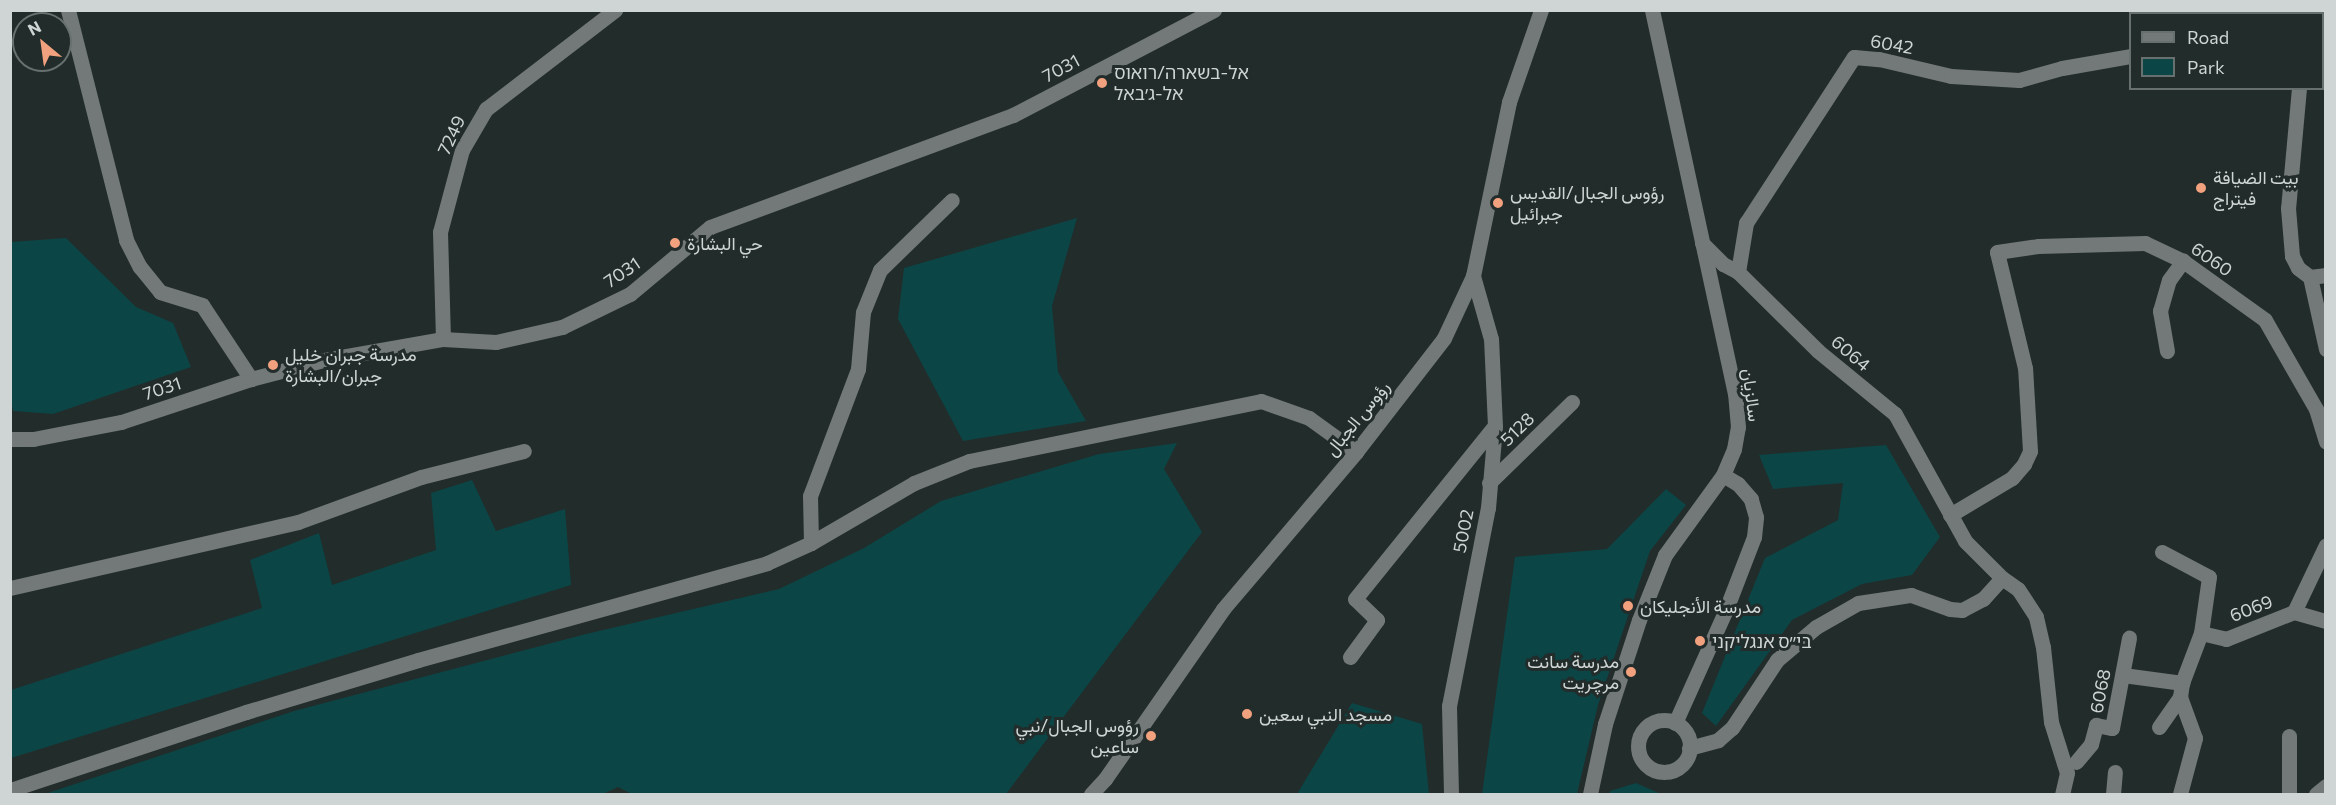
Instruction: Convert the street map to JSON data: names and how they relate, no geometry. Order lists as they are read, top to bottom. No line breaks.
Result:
{"streets":{"street":["6042","7031","7249","6060","6064","سالزيان","رؤوس الجبال","5128","5002","6069","6068"]},"crossings":[["6042","6064"],["7031","7249"],["6060","6064"],["6064","سالزيان"],["6064","6068"],["رؤوس الجبال","5002"],["5128","5002"]],"places":["אל-בשארה/רואוס אל-ג׳באל","بيت الضيافة فيتراج","رؤوس الجبال/القديس جبرائيل","حي البشارة","مدرسة جبران خليل جبران/البشارة","مدرسة الأنجليكان","בי״ס אנגליקני","مدرسة سانت مرچريت","مسجد النبي سعين","رؤوس الجبال/نبي ساعين"],"legend":["Road","Park"],"north":"top left"}
